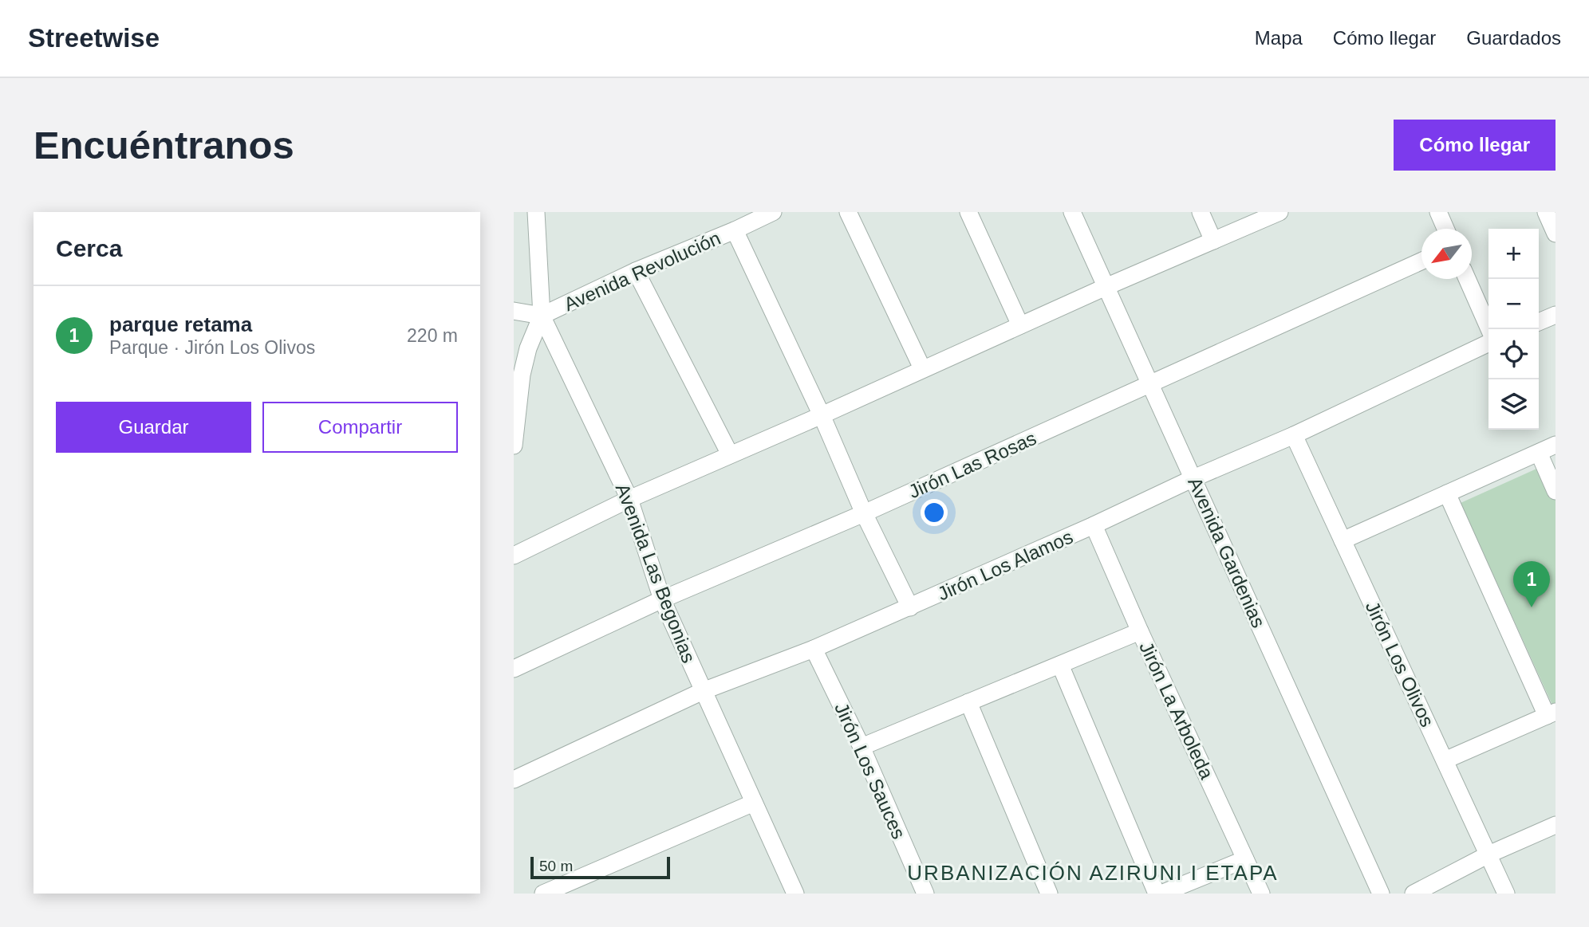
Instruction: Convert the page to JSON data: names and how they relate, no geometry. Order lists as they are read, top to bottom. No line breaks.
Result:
{"streets":{"street":["Avenida Revolución","Jirón Las Rosas","Avenida Gardenias","Jirón Los Alamos","Avenida Las Begonias","Jirón Los Olivos","Jirón La Arboleda","Jirón Los Sauces"]},"crossings":[["Avenida Revolución","Avenida Las Begonias"],["Jirón Las Rosas","Avenida Gardenias"],["Jirón Las Rosas","Avenida Las Begonias"],["Avenida Gardenias","Jirón Los Alamos"],["Jirón Los Alamos","Avenida Las Begonias"],["Jirón Los Alamos","Jirón Los Olivos"],["Jirón Los Alamos","Jirón La Arboleda"],["Jirón Los Alamos","Jirón Los Sauces"]],"districts":["URBANIZACIÓN AZIRUNI I ETAPA"],"scale_bar":"50 m","north":"bottom left","page":{"header":"Streetwise","nav":["Mapa","Cómo llegar","Guardados"],"buttons":["Cómo llegar",["Guardar","Compartir"]],"title":"Encuéntranos","heading":"Cerca","map_buttons":["+","−"],"list":[{"mark":"1","name":"parque retama","note":"Parque · Jirón Los Olivos","value":"220 m"}],"pins":"1","scale":"50 m"}}
